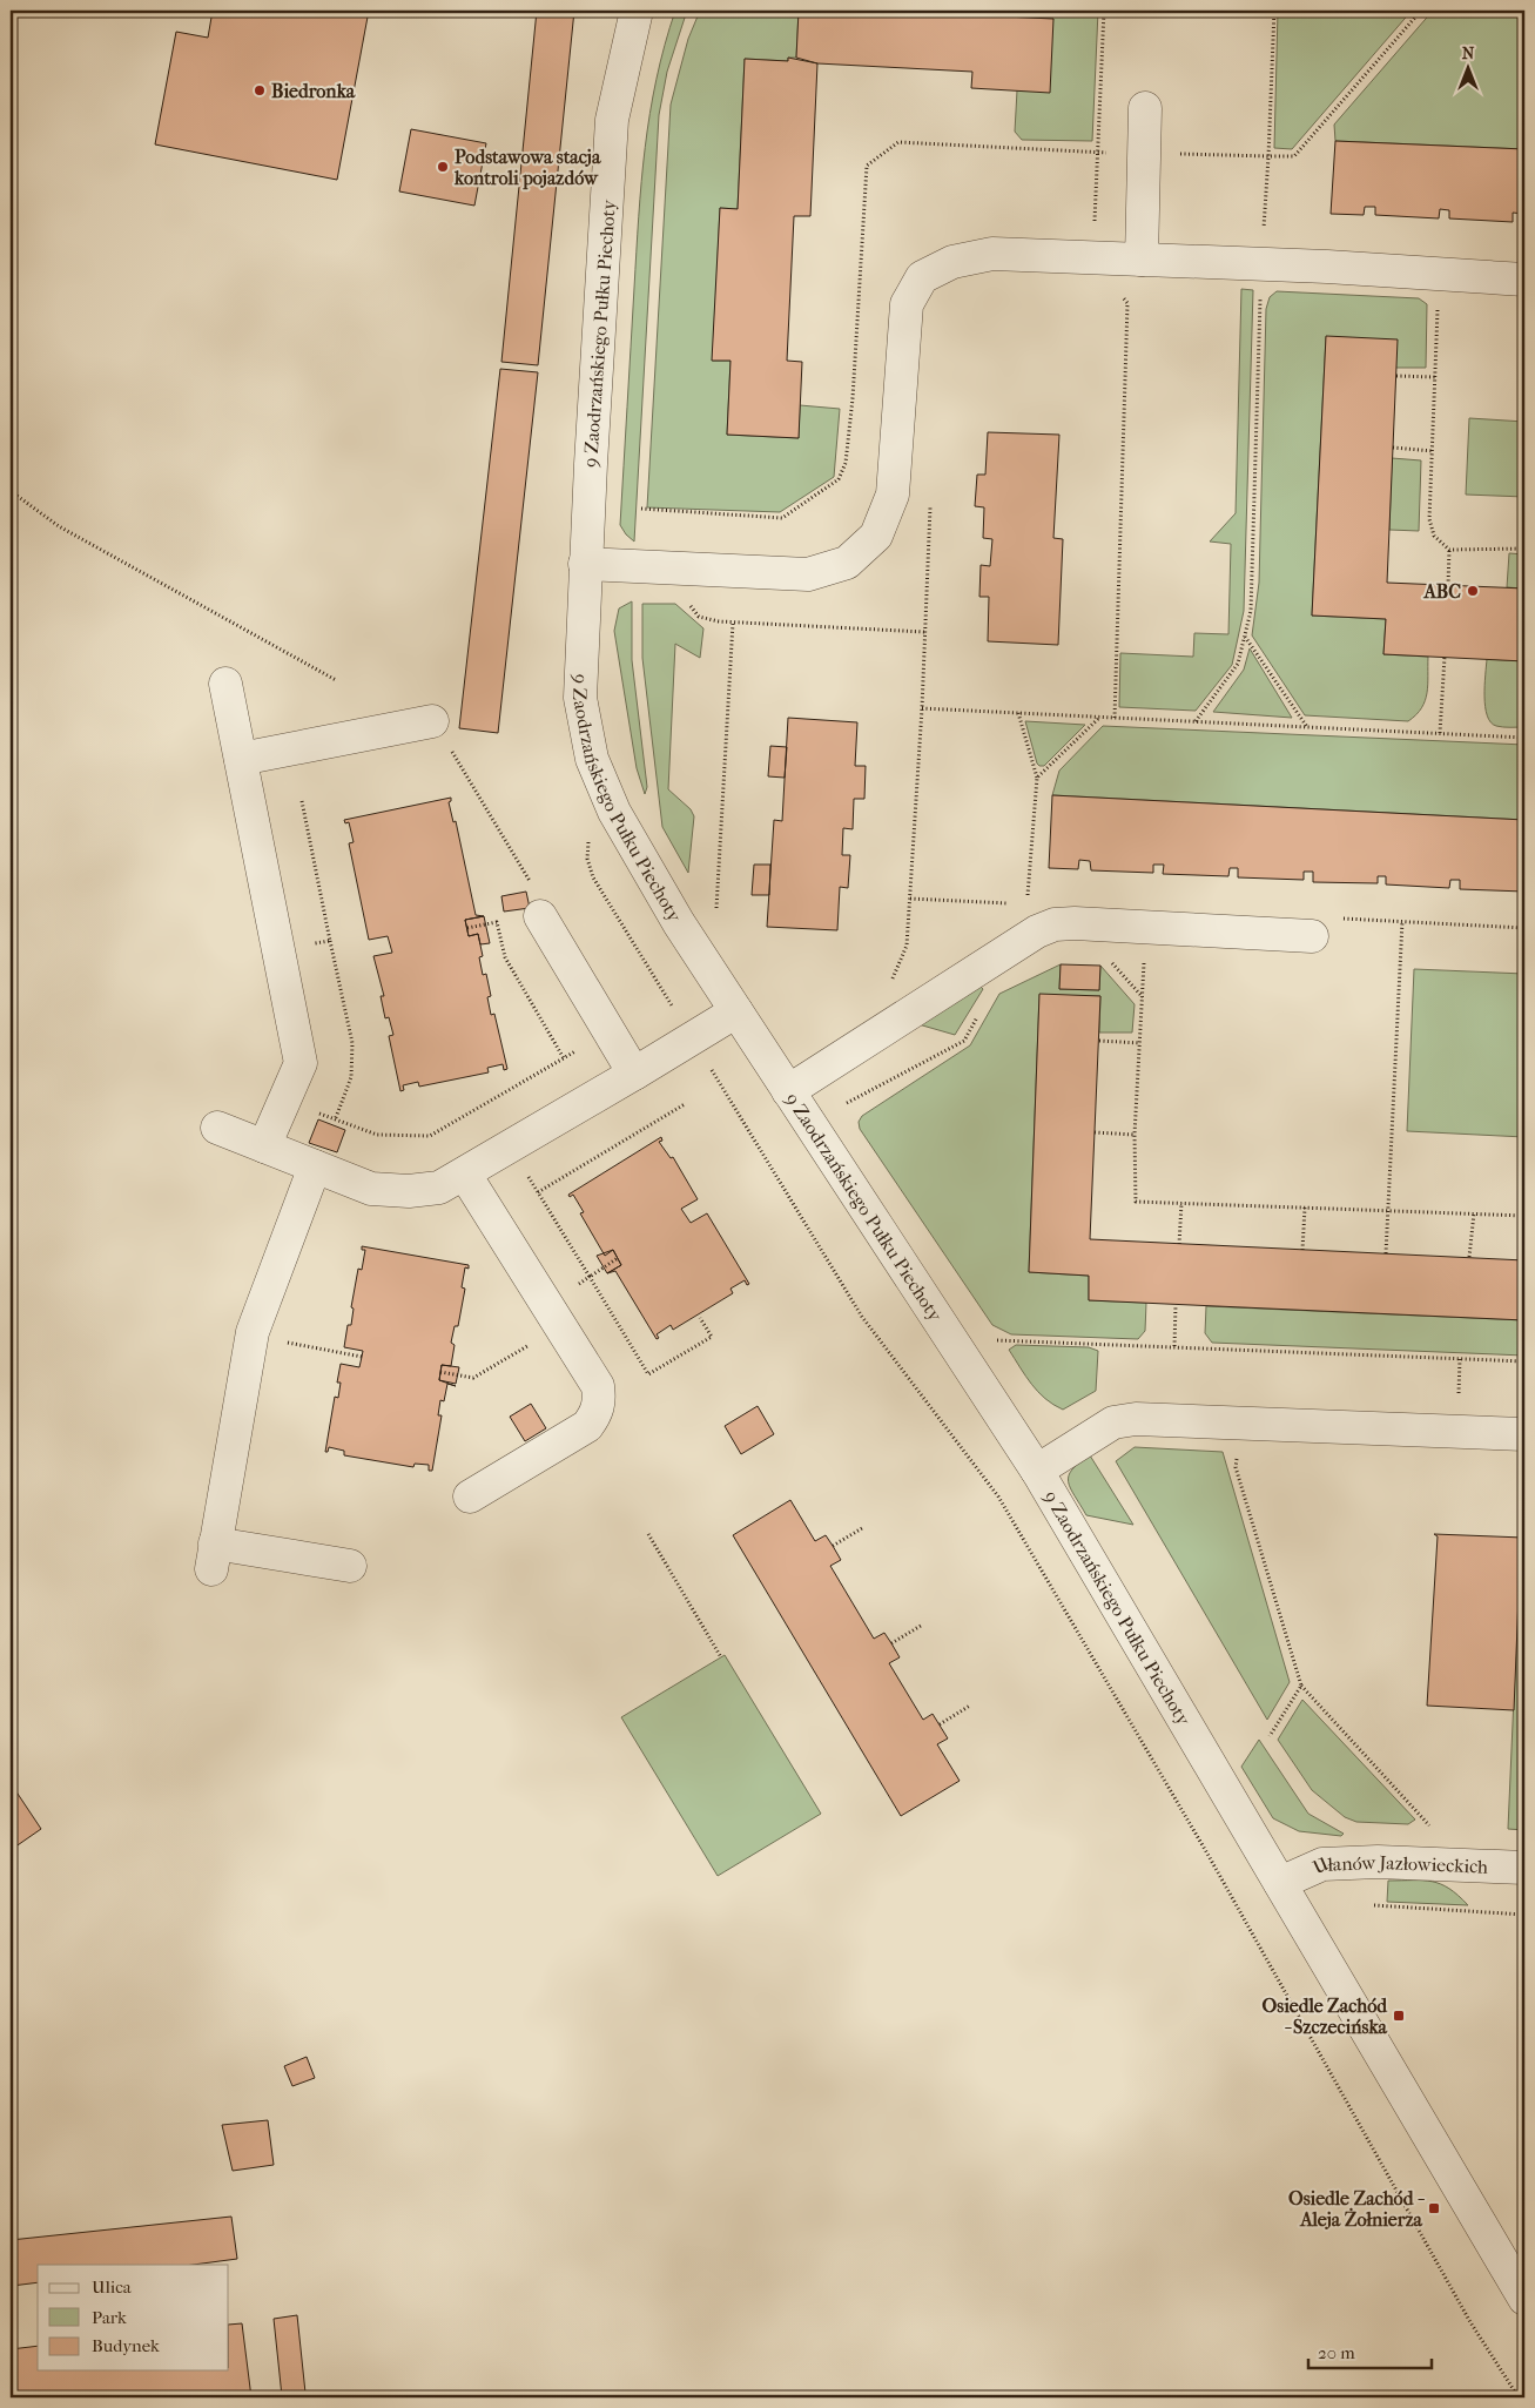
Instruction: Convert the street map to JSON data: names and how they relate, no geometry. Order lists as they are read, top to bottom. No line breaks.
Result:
{"streets":{"street":["9 Zaodrzańskiego Pułku Piechoty","Ułanów Jazłowieckich"]},"crossings":[["9 Zaodrzańskiego Pułku Piechoty","Ułanów Jazłowieckich"]],"places":{"other":["Biedronka","Podstawowa stacja kontroli pojazdów","ABC"],"transit":["Osiedle Zachód - Szczecińska","Osiedle Zachód - Aleja Żołnierza"]},"legend":["Ulica","Park","Budynek"],"scale_bar":"20 m","north":"top"}
